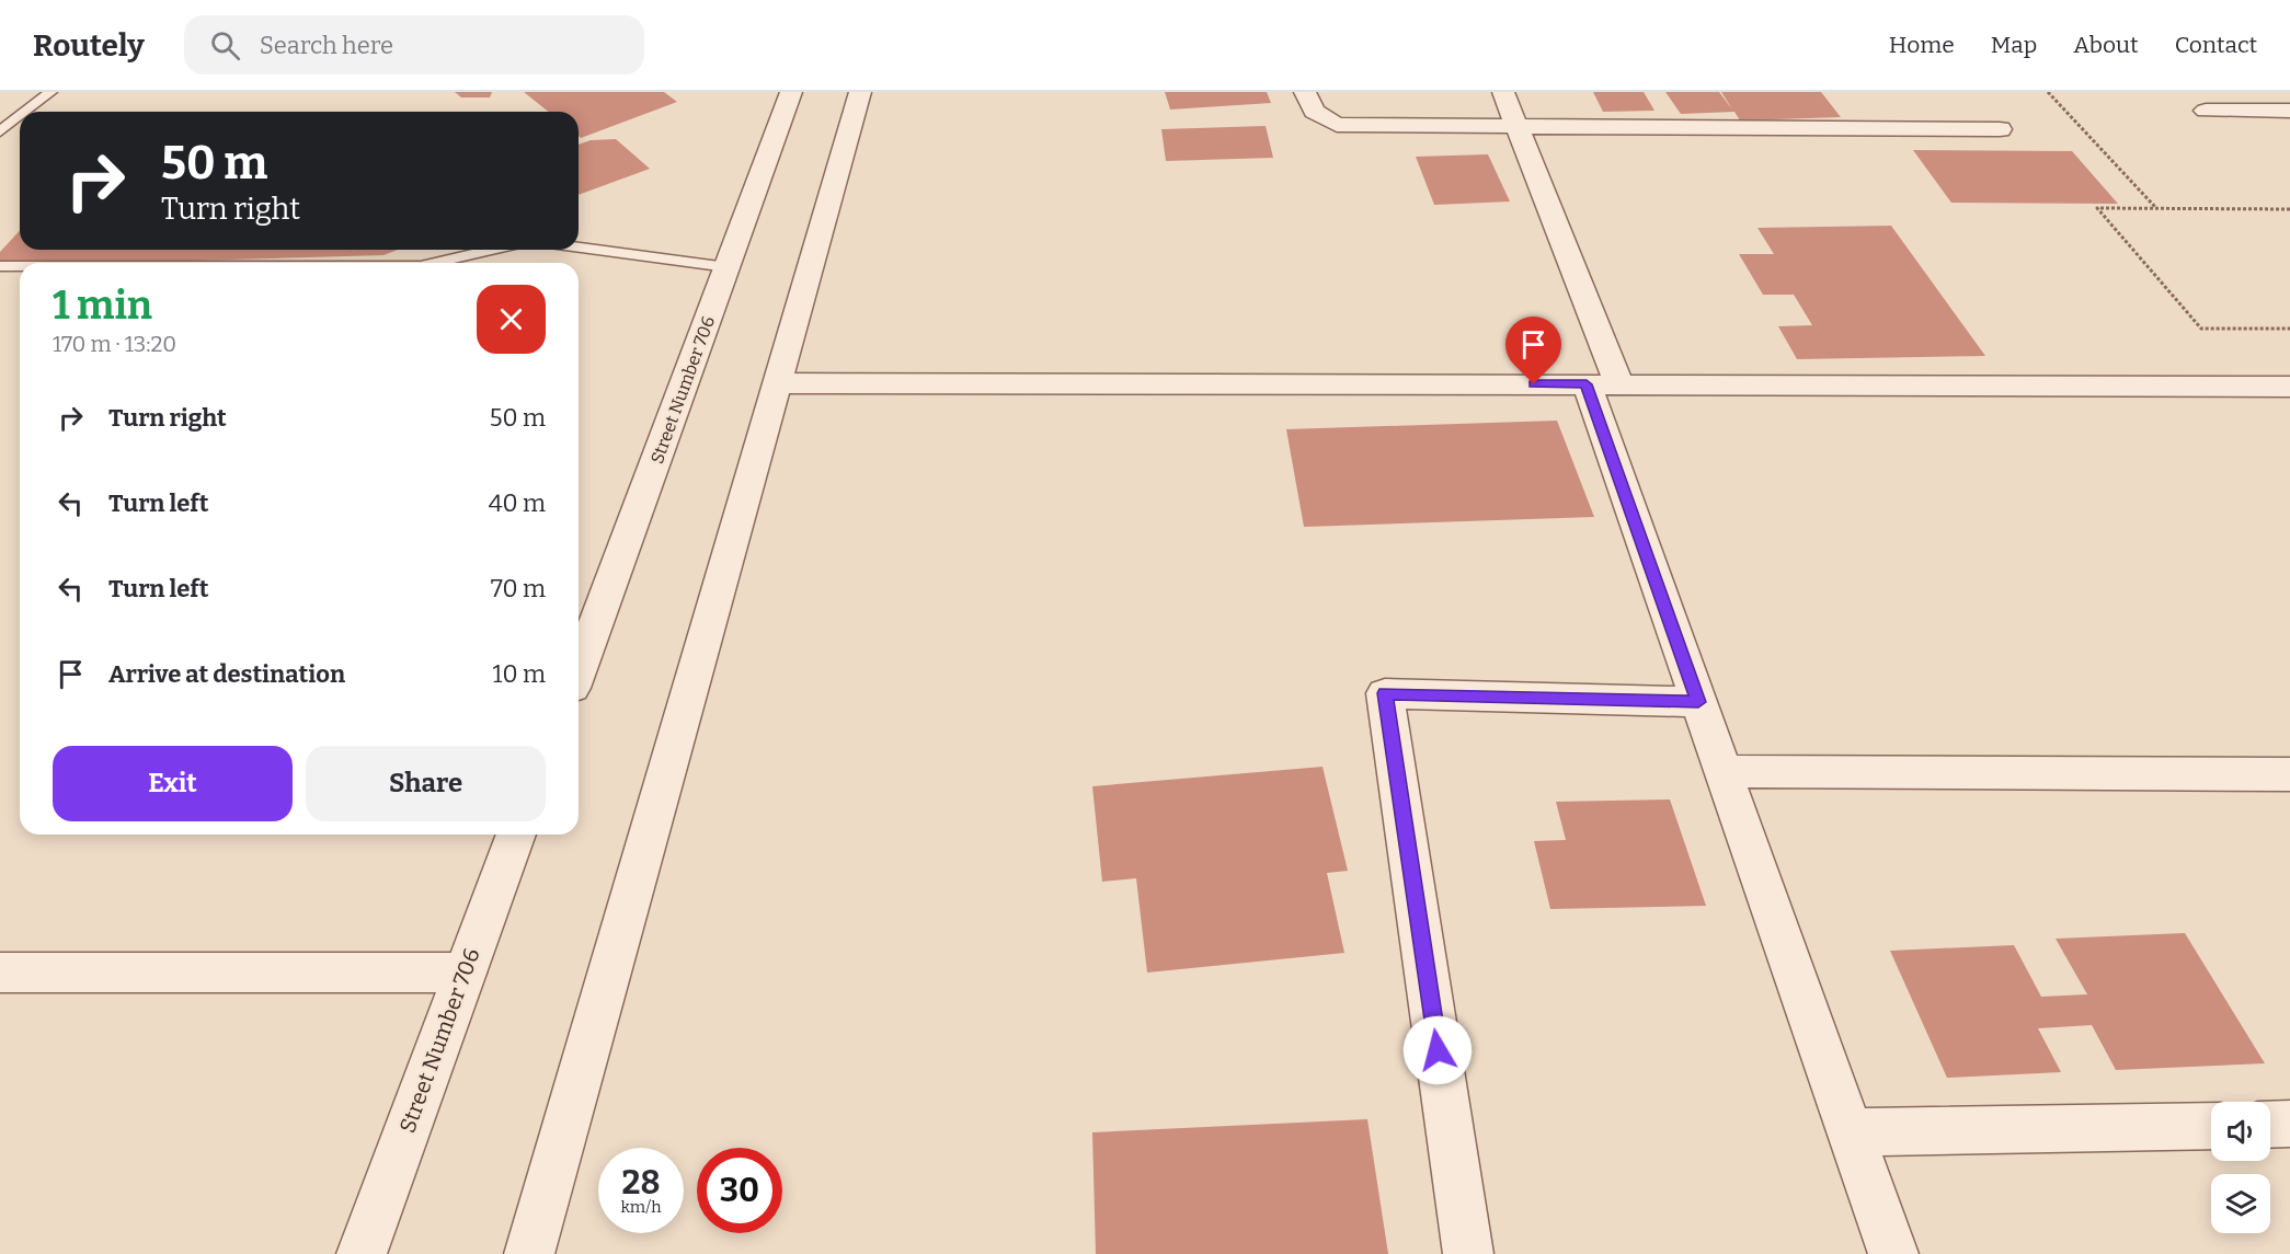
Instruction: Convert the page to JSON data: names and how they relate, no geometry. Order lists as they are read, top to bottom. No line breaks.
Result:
{"streets":{"street":["Street Number 706"]},"page":{"header":"Routely","search":"Search here","nav":["Home","Map","About","Contact"],"turn":["50 m","Turn right"],"heading":["1 min","170 m · 13:20"],"list":[{"name":"Turn right","value":"50 m"},{"name":"Turn left","value":"40 m"},{"name":"Turn left","value":"70 m"},{"name":"Arrive at destination","value":"10 m"}],"buttons":["Exit","Share"],"speed":"28 km/h","limit":"30"}}
